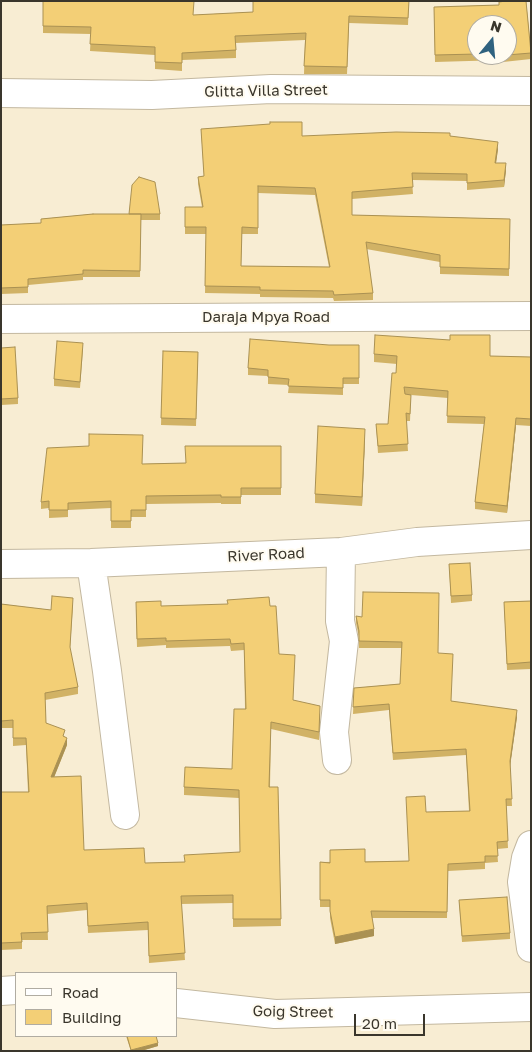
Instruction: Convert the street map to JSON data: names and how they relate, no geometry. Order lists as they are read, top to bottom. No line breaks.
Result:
{"streets":{"street":["Glitta Villa Street","Daraja Mpya Road","River Road","Goig Street"]},"legend":["Road","Building"],"scale_bar":"20 m","north":"top"}
